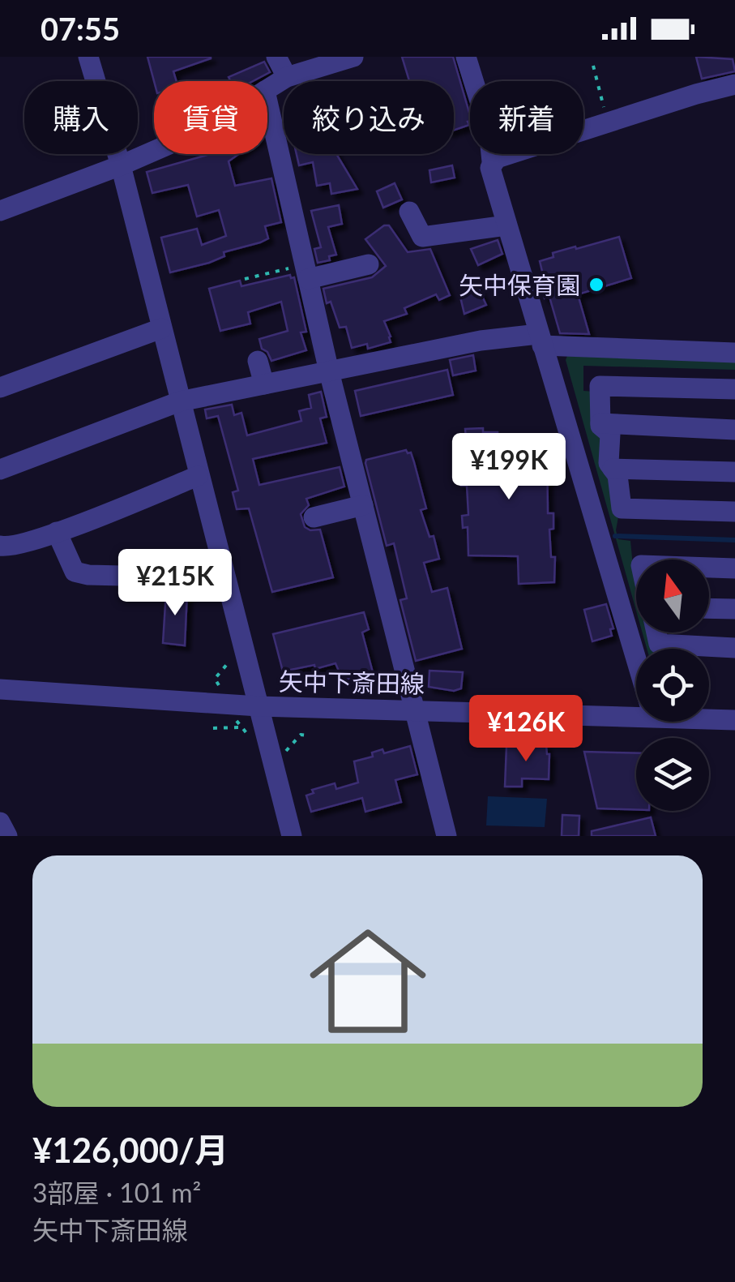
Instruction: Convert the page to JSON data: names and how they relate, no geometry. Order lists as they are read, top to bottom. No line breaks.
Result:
{"streets":{"street":["矢中下斎田線"]},"places":["矢中保育園"],"north":"top","page":{"status":"07:55","chip":["購入","賃貸","絞り込み","新着"],"price":["¥199K","¥215K","¥126K"],"list":[{"name":"¥126,000/月","note":"3部屋 · 101 m² · 矢中下斎田線"}]}}
